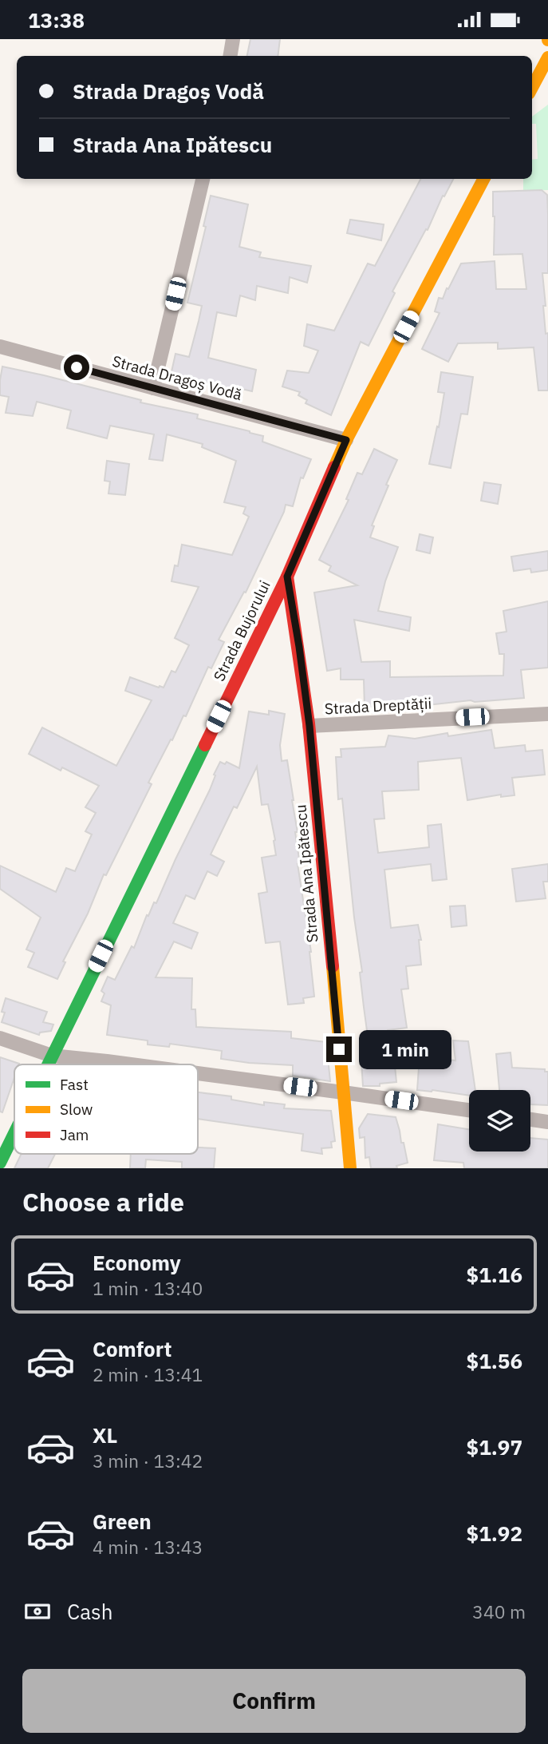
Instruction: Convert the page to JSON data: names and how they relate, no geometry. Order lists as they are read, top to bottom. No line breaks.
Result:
{"streets":{"street":["Strada Dragoș Vodă","Strada Bujorului","Strada Dreptății","Strada Ana Ipătescu"]},"crossings":[["Strada Dragoș Vodă","Strada Bujorului"],["Strada Bujorului","Strada Ana Ipătescu"],["Strada Dreptății","Strada Ana Ipătescu"]],"legend":["Fast","Slow","Jam"],"page":{"status":"13:38","banner":["Strada Dragoș Vodă","Strada Ana Ipătescu"],"bubble":"1 min","heading":"Choose a ride","list":[{"name":"Economy","note":"1 min · 13:40","value":"$1.16"},{"name":"Comfort","note":"2 min · 13:41","value":"$1.56"},{"name":"XL","note":"3 min · 13:42","value":"$1.97"},{"name":"Green","note":"4 min · 13:43","value":"$1.92"}],"pay":["Cash","340 m"],"buttons":"Confirm"}}
